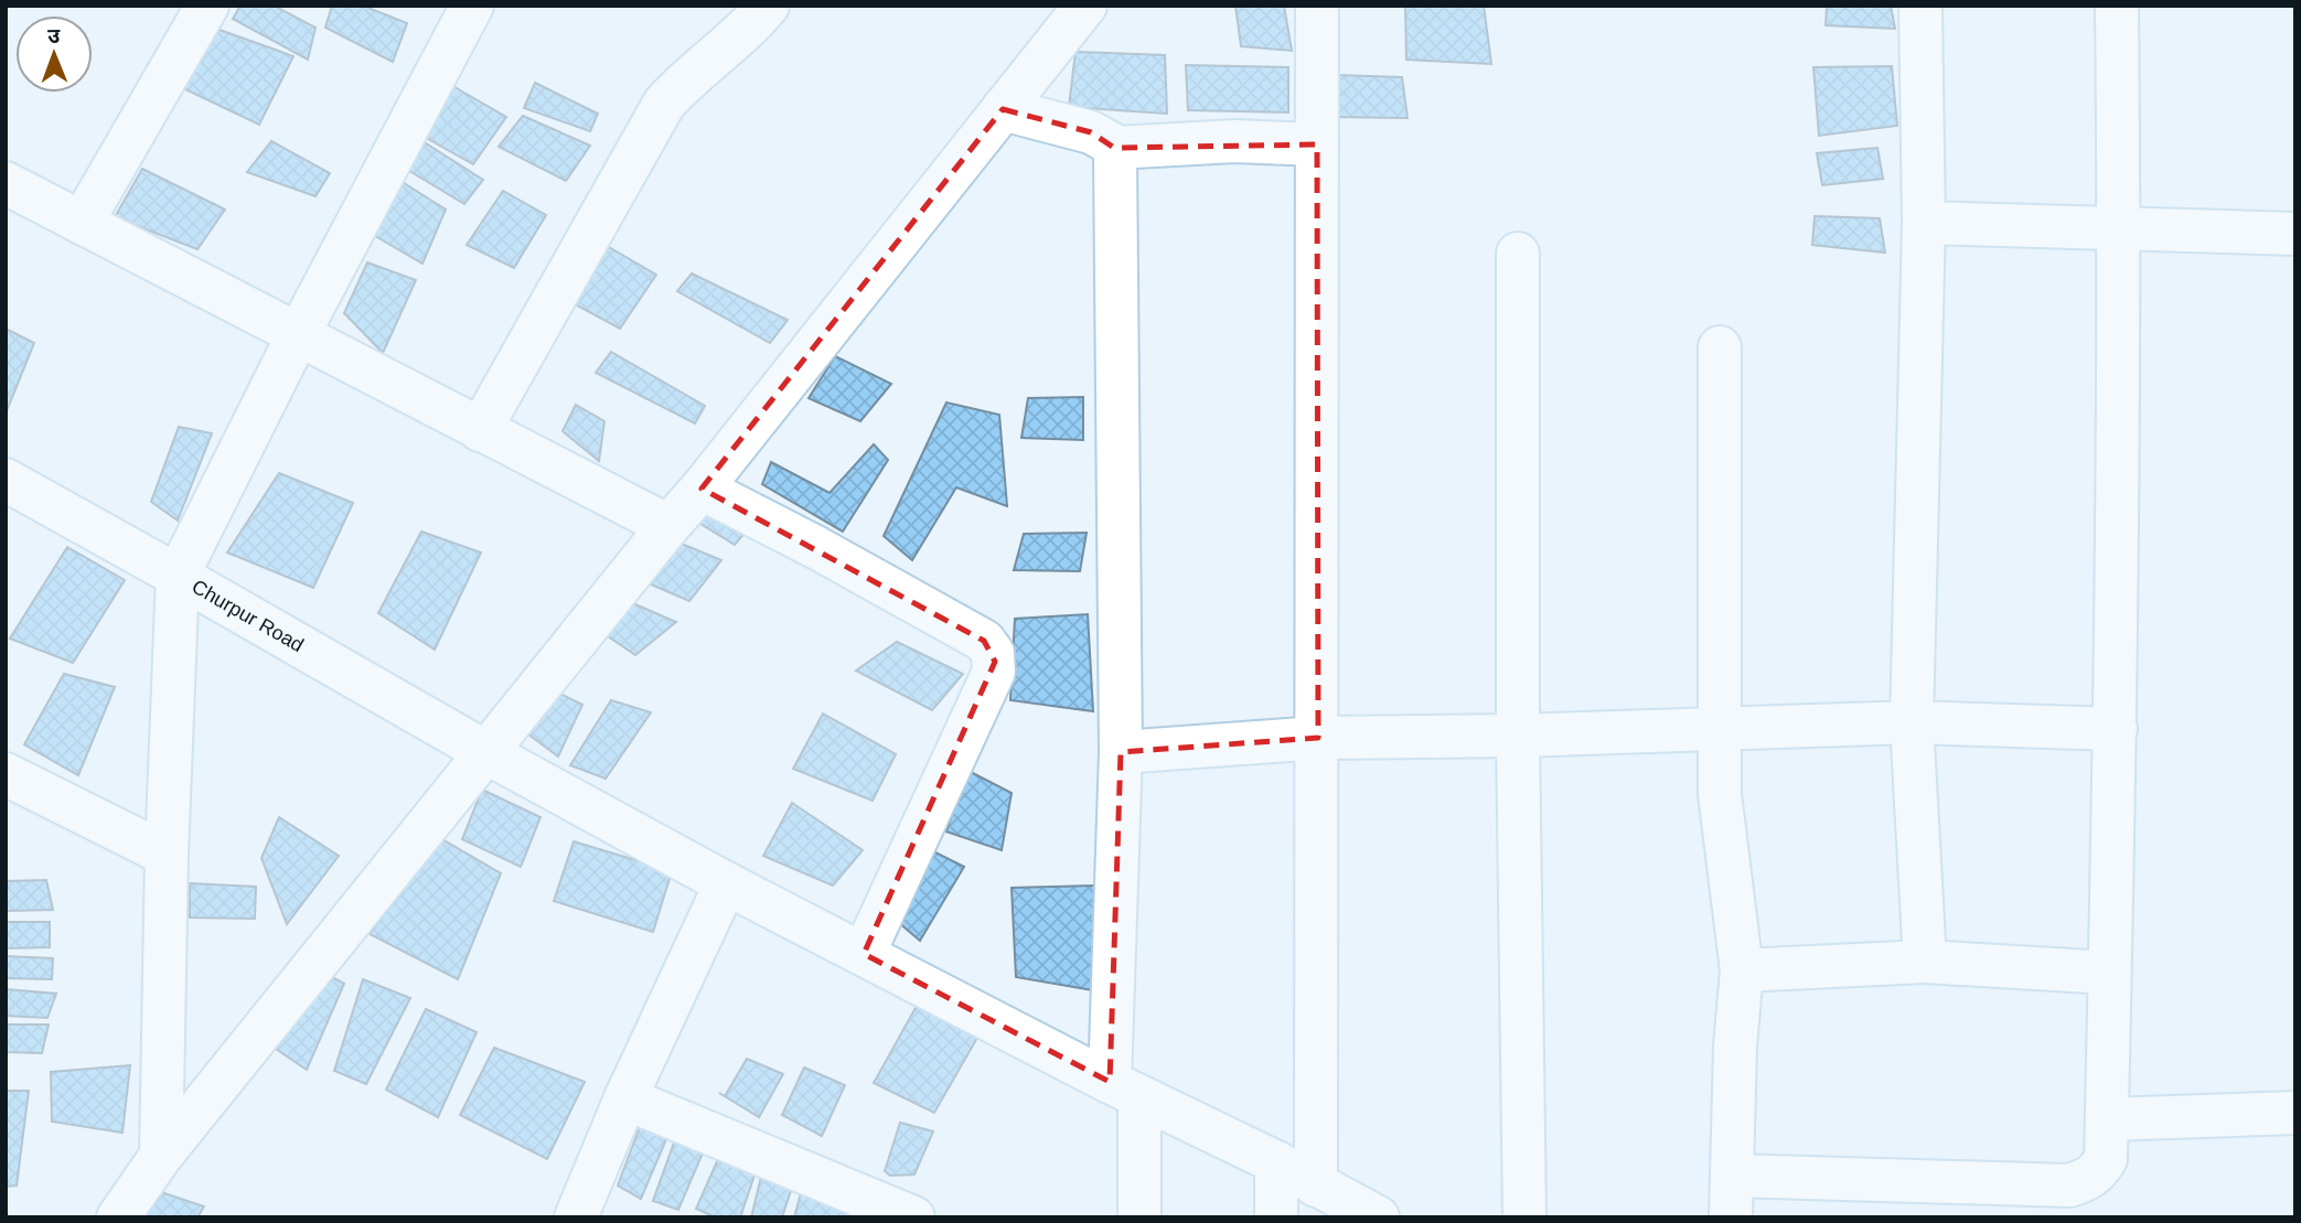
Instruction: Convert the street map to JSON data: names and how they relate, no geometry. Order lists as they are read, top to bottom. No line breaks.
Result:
{"streets":{"street":["Churpur Road"]},"north":"top"}
